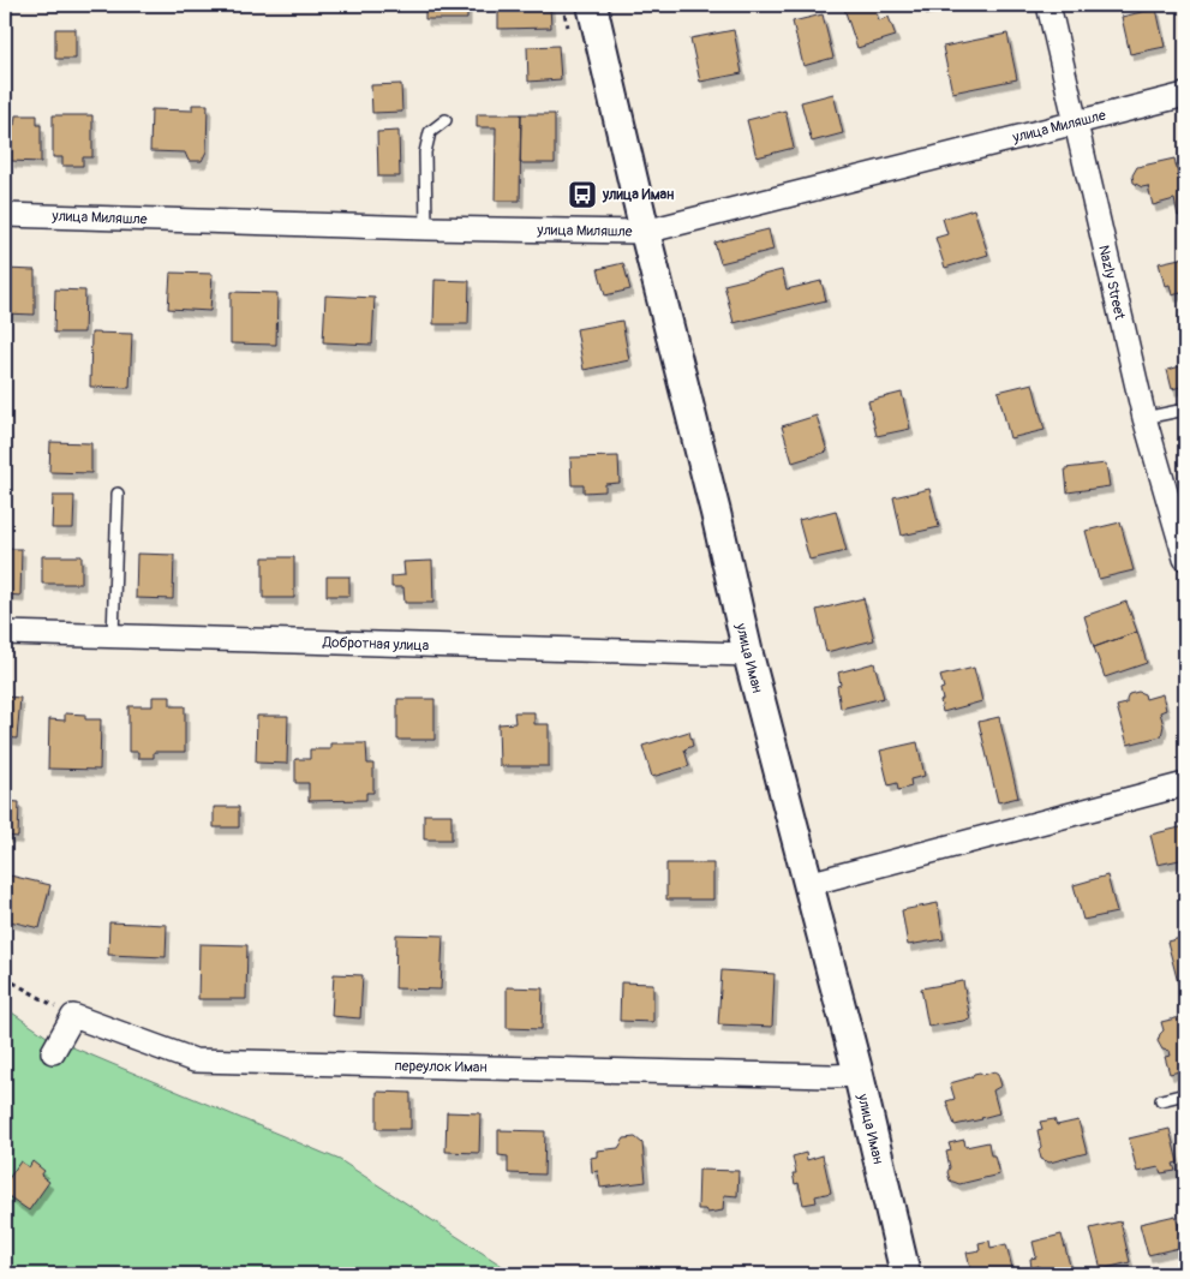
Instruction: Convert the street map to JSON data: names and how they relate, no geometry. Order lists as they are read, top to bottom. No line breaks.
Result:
{"streets":{"street":["улица Миляшле","Nazly Street","Добротная улица","улица Иман","переулок Иман"]},"crossings":[["улица Миляшле","Nazly Street"],["улица Миляшле","улица Иман"],["Добротная улица","улица Иман"],["улица Иман","переулок Иман"]],"places":{"bus stop":["улица Иман"]}}
